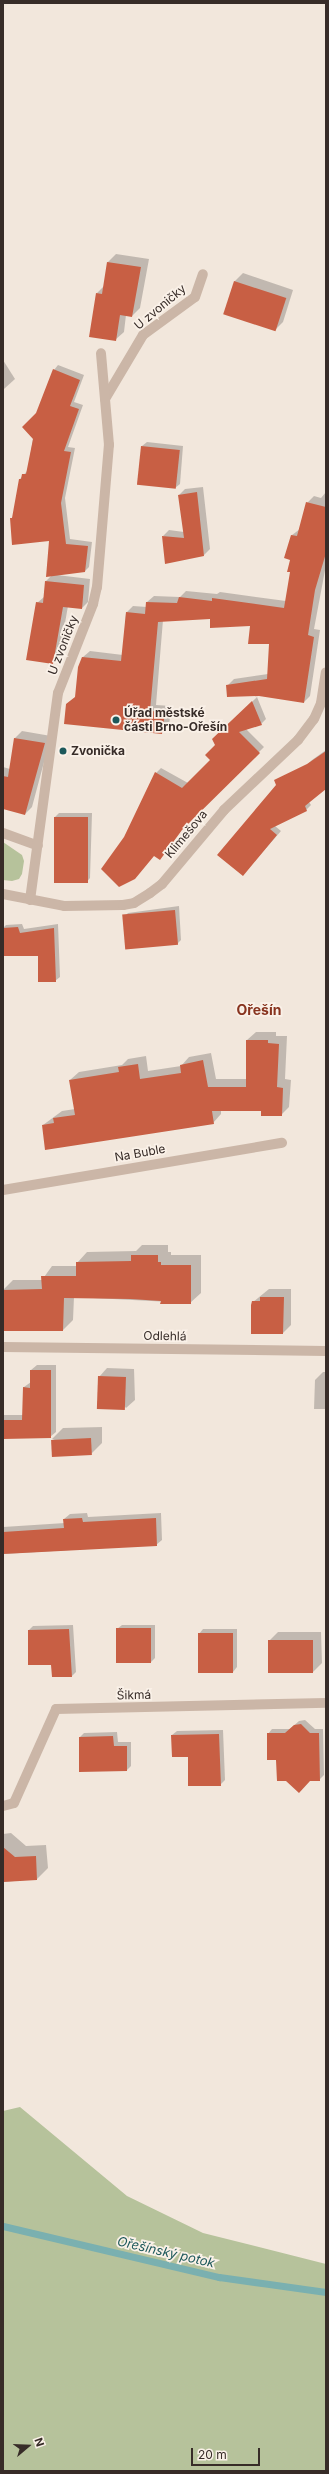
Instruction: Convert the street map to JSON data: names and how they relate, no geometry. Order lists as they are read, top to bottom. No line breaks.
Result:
{"streets":{"street":["U zvoničky","Klimešova","Na Buble","Odlehlá","Šikmá"]},"crossings":[["U zvoničky","Klimešova"]],"districts":["Ořešín"],"water":["Ořešínský potok"],"places":["Úřad městské části Brno-Ořešín","Zvonička"],"scale_bar":"20 m","north":"right"}
